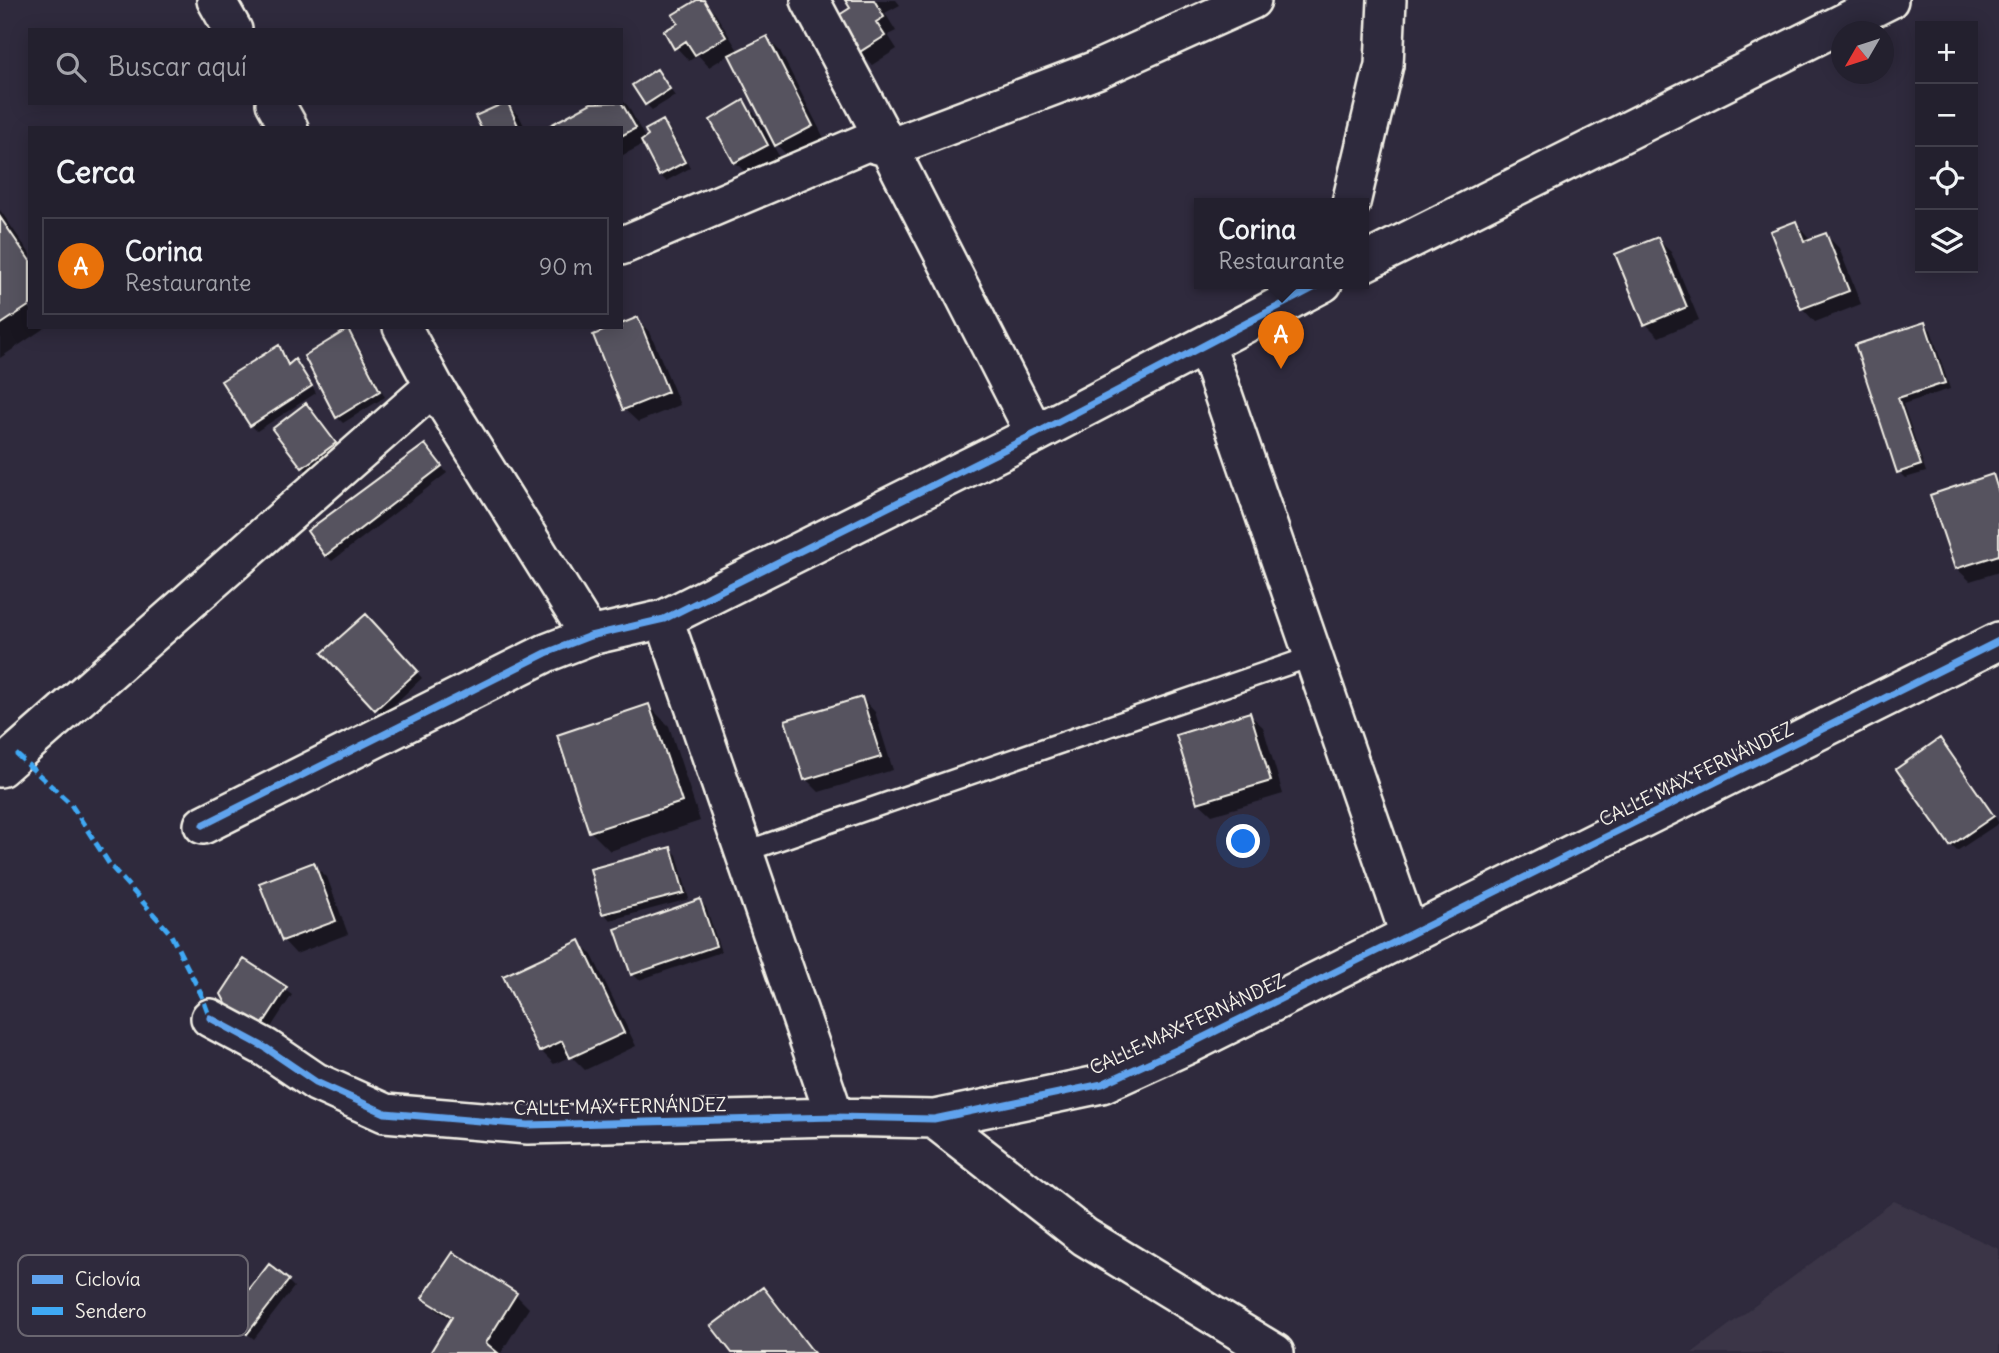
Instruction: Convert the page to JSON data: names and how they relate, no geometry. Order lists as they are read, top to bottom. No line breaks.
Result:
{"streets":{"street":["CALLE MAX FERNÁNDEZ"]},"legend":["Ciclovía","Sendero"],"north":"bottom left","page":{"map_buttons":["+","−"],"search":"Buscar aquí","heading":"Cerca","popup":["Corina","Restaurante"],"list":[{"mark":"A","name":"Corina","note":"Restaurante","value":"90 m"}],"pins":"A"}}
